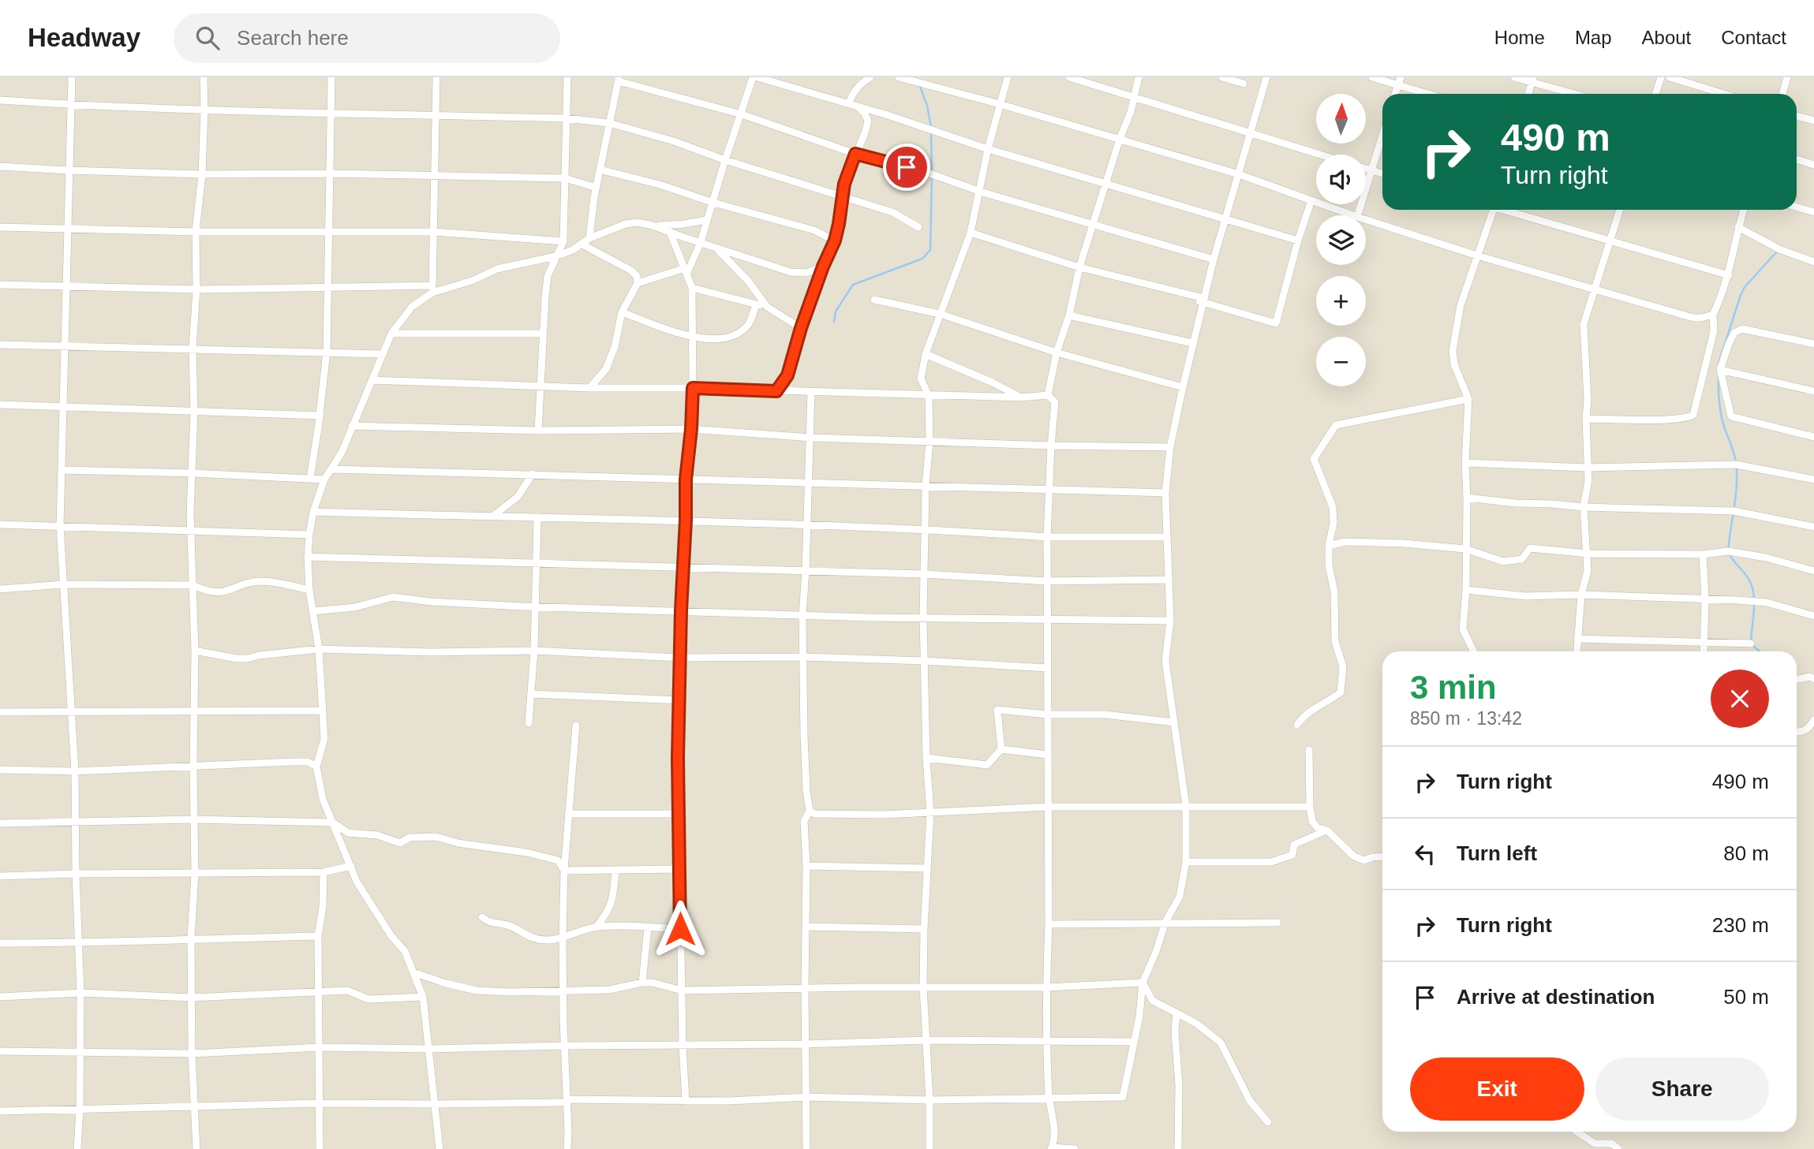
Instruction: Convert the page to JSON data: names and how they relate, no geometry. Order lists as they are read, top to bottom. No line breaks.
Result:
{"north":"top","page":{"header":"Headway","search":"Search here","nav":["Home","Map","About","Contact"],"map_buttons":["+","−"],"turn":["490 m","Turn right"],"heading":["3 min","850 m · 13:42"],"list":[{"name":"Turn right","value":"490 m"},{"name":"Turn left","value":"80 m"},{"name":"Turn right","value":"230 m"},{"name":"Arrive at destination","value":"50 m"}],"buttons":["Exit","Share"]}}
